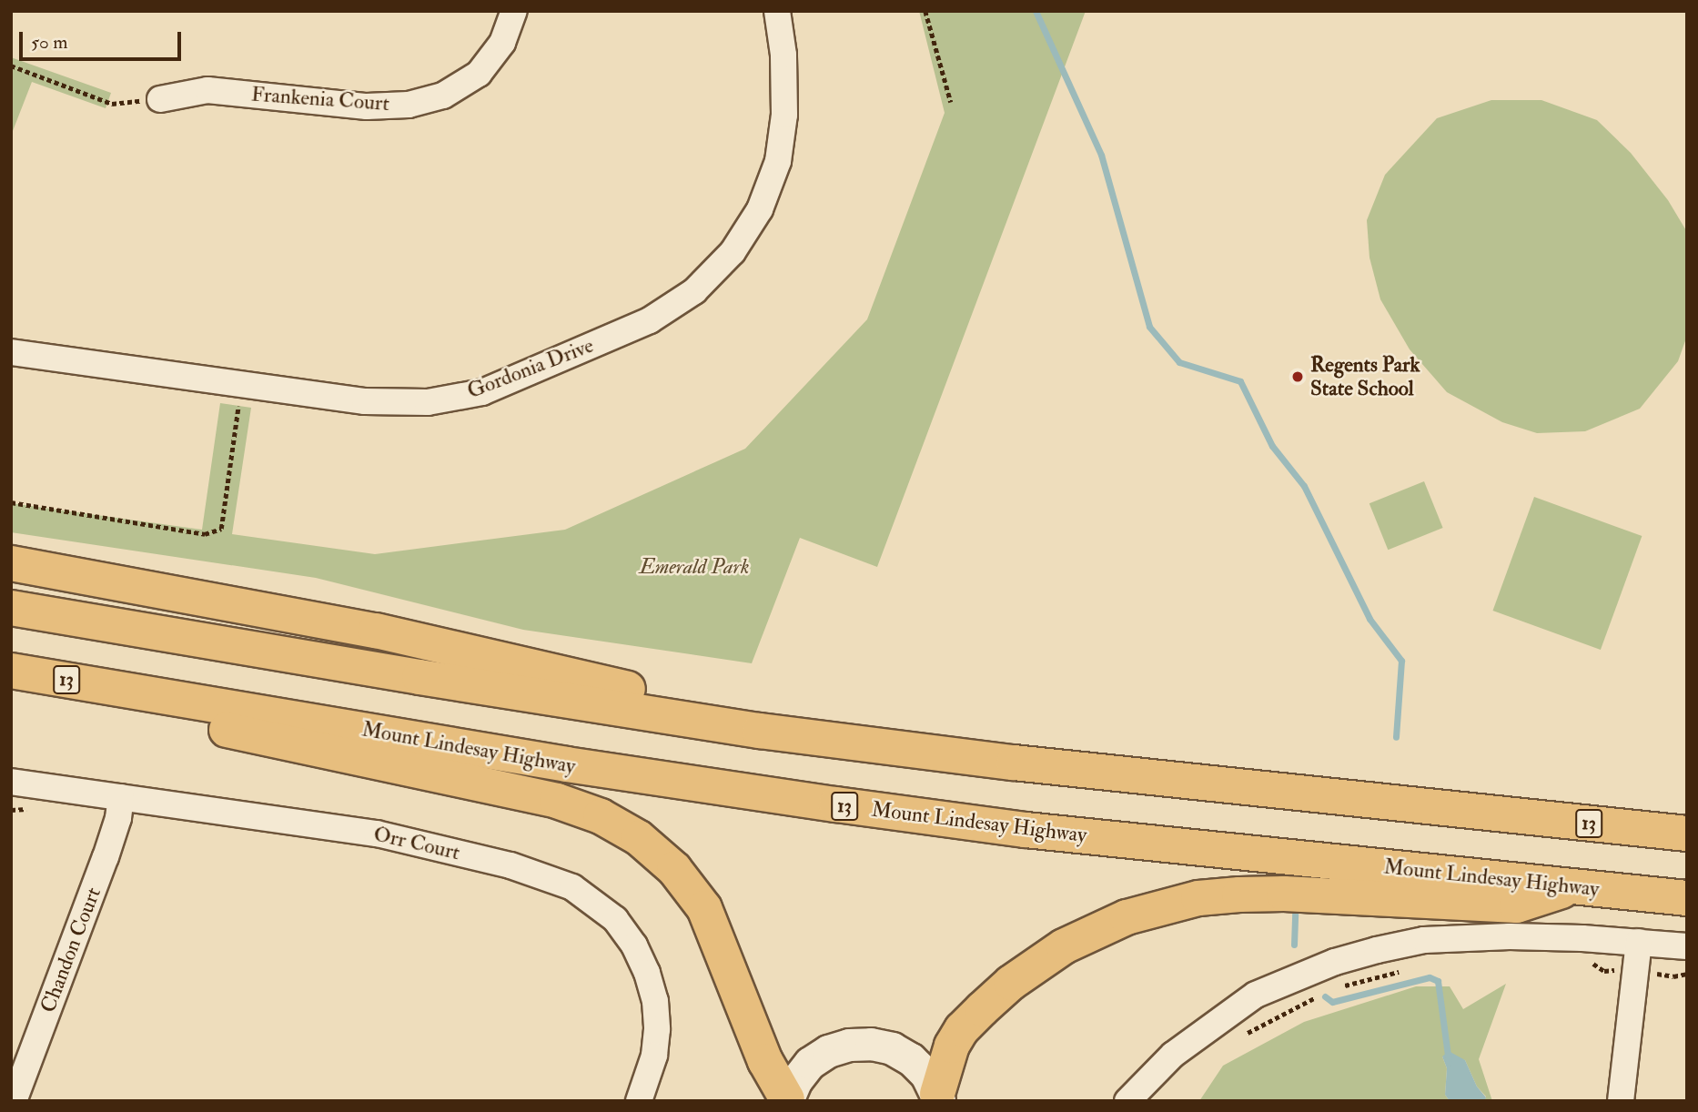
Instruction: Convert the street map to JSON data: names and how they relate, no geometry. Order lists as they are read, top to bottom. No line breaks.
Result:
{"streets":{"highway":["13","Mount Lindesay Highway"],"street":["Frankenia Court","Gordonia Drive","Orr Court","Chandon Court"]},"crossings":[["Orr Court","Chandon Court"]],"parks":["Emerald Park"],"places":["Regents Park State School"],"scale_bar":"50 m"}
